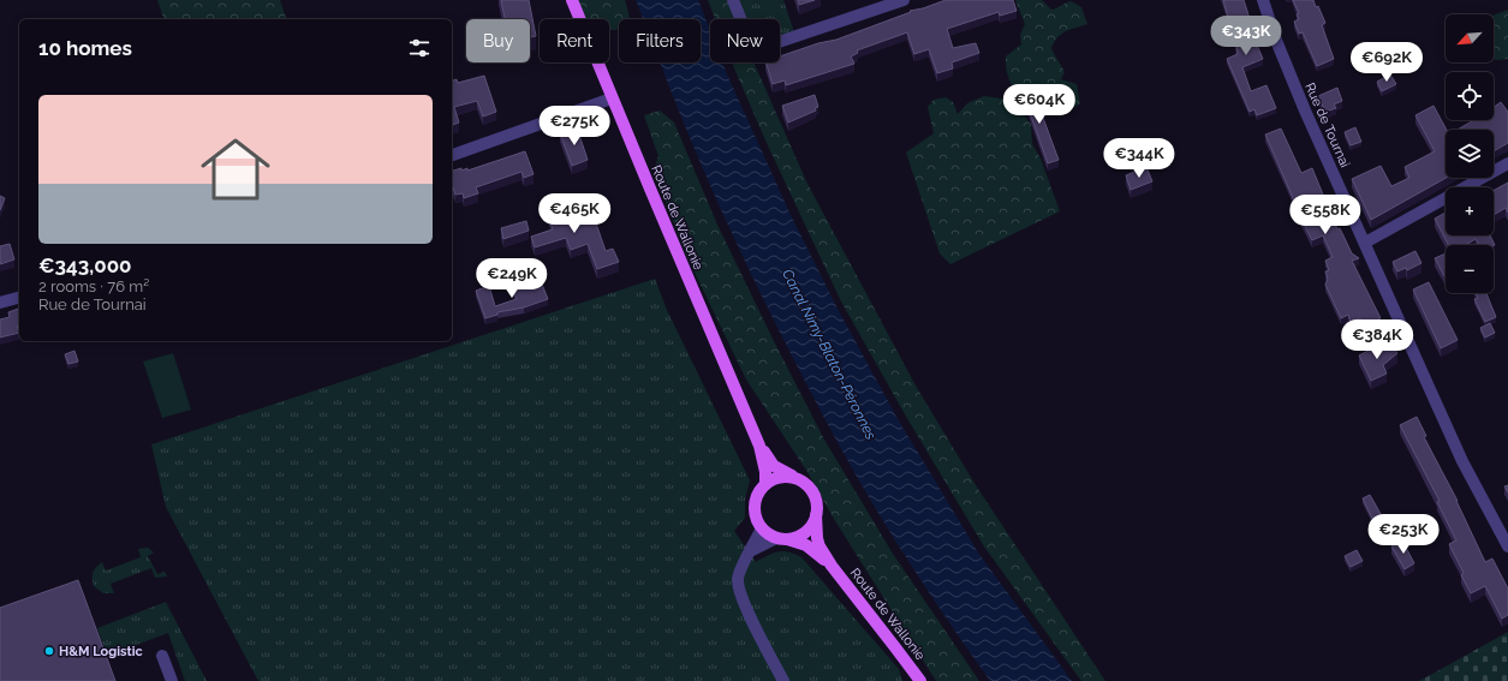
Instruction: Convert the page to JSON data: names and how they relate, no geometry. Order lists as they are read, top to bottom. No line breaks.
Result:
{"streets":{"main road":["Route de Wallonie"],"street":["Rue de Tournai"]},"water":["Canal Nimy-Blaton-Péronnes"],"places":["H&M Logistic"],"north":"bottom left","page":{"map_buttons":["+","−"],"price":["€343K","€692K","€604K","€275K","€344K","€465K","€558K","€249K","€384K","€253K"],"chip":["Buy","Rent","Filters","New"],"heading":"10 homes","list":[{"name":"€343,000","note":"2 rooms · 76 m² · Rue de Tournai"}]}}
